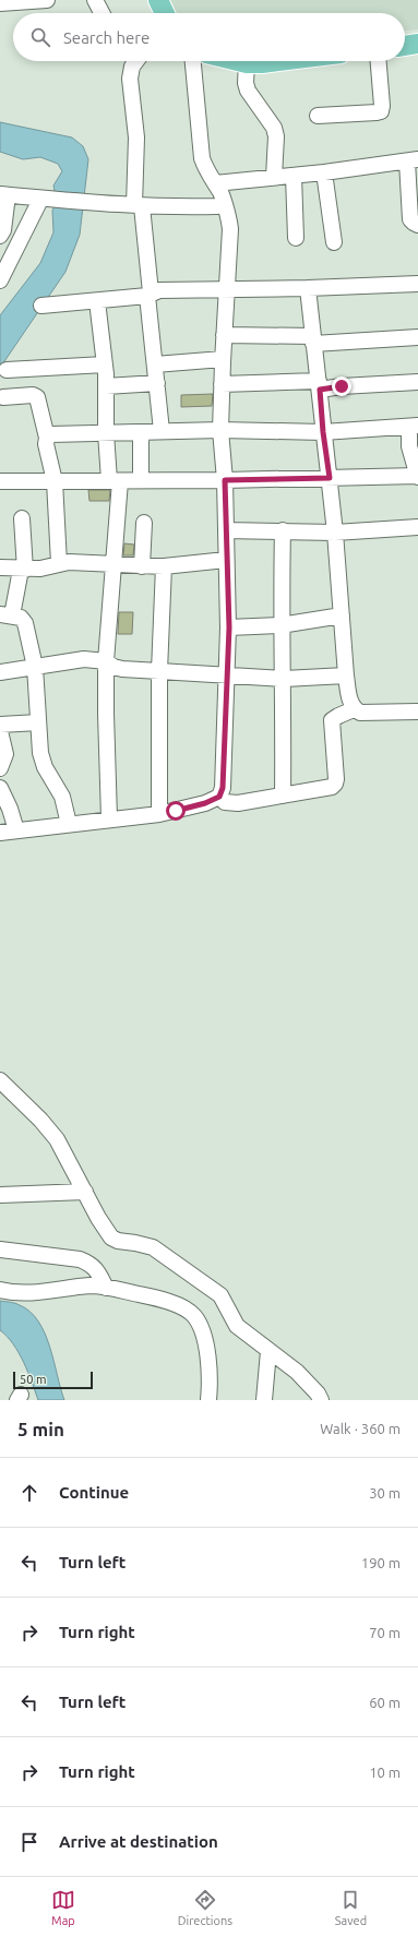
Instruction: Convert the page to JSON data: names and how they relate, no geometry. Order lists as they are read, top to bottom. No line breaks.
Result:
{"scale_bar":"50 m","page":{"search":"Search here","scale":"50 m","heading":["5 min","Walk · 360 m"],"list":[["Continue","30 m"],["Turn left","190 m"],["Turn right","70 m"],["Turn left","60 m"],["Turn right","10 m"],"Arrive at destination"],"nav":["Map","Directions","Saved"]}}
